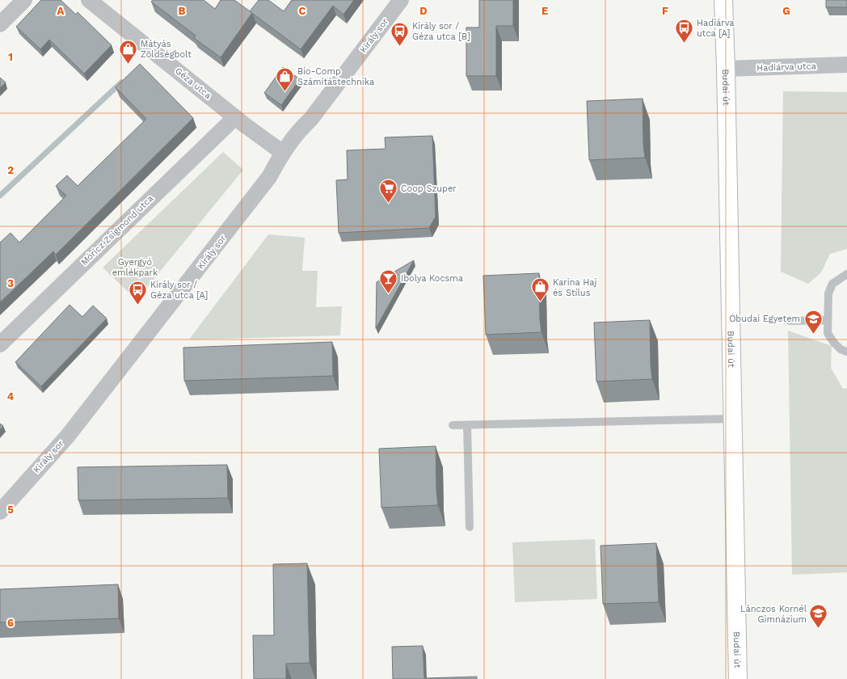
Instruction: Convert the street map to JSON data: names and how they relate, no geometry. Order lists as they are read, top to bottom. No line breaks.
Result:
{"streets":{"main road":["Budai út"],"street":["Király sor","Hadiárva utca","Géza utca","Móricz Zsigmond utca"]},"crossings":[["Király sor","Géza utca"],["Hadiárva utca","Budai út"],["Géza utca","Móricz Zsigmond utca"]],"parks":["Gyergyó emlékpark"],"places":{"bus stop":["Hadiárva utca [A]","Király sor / Géza utca [B]","Király sor / Géza utca [A]"],"shop":["Mátyás Zöldségbolt","Bio-Comp Számítástechnika","Karina Haj és Stílus"],"supermarket":["Coop Szuper"],"bar":["Ibolya Kocsma"],"school or university":["Óbudai Egyetem","Lánczos Kornél Gimnázium"]},"grid":{"columns":["A","B","C","D","E","F","G"],"rows":["1","2","3","4","5","6"]}}
